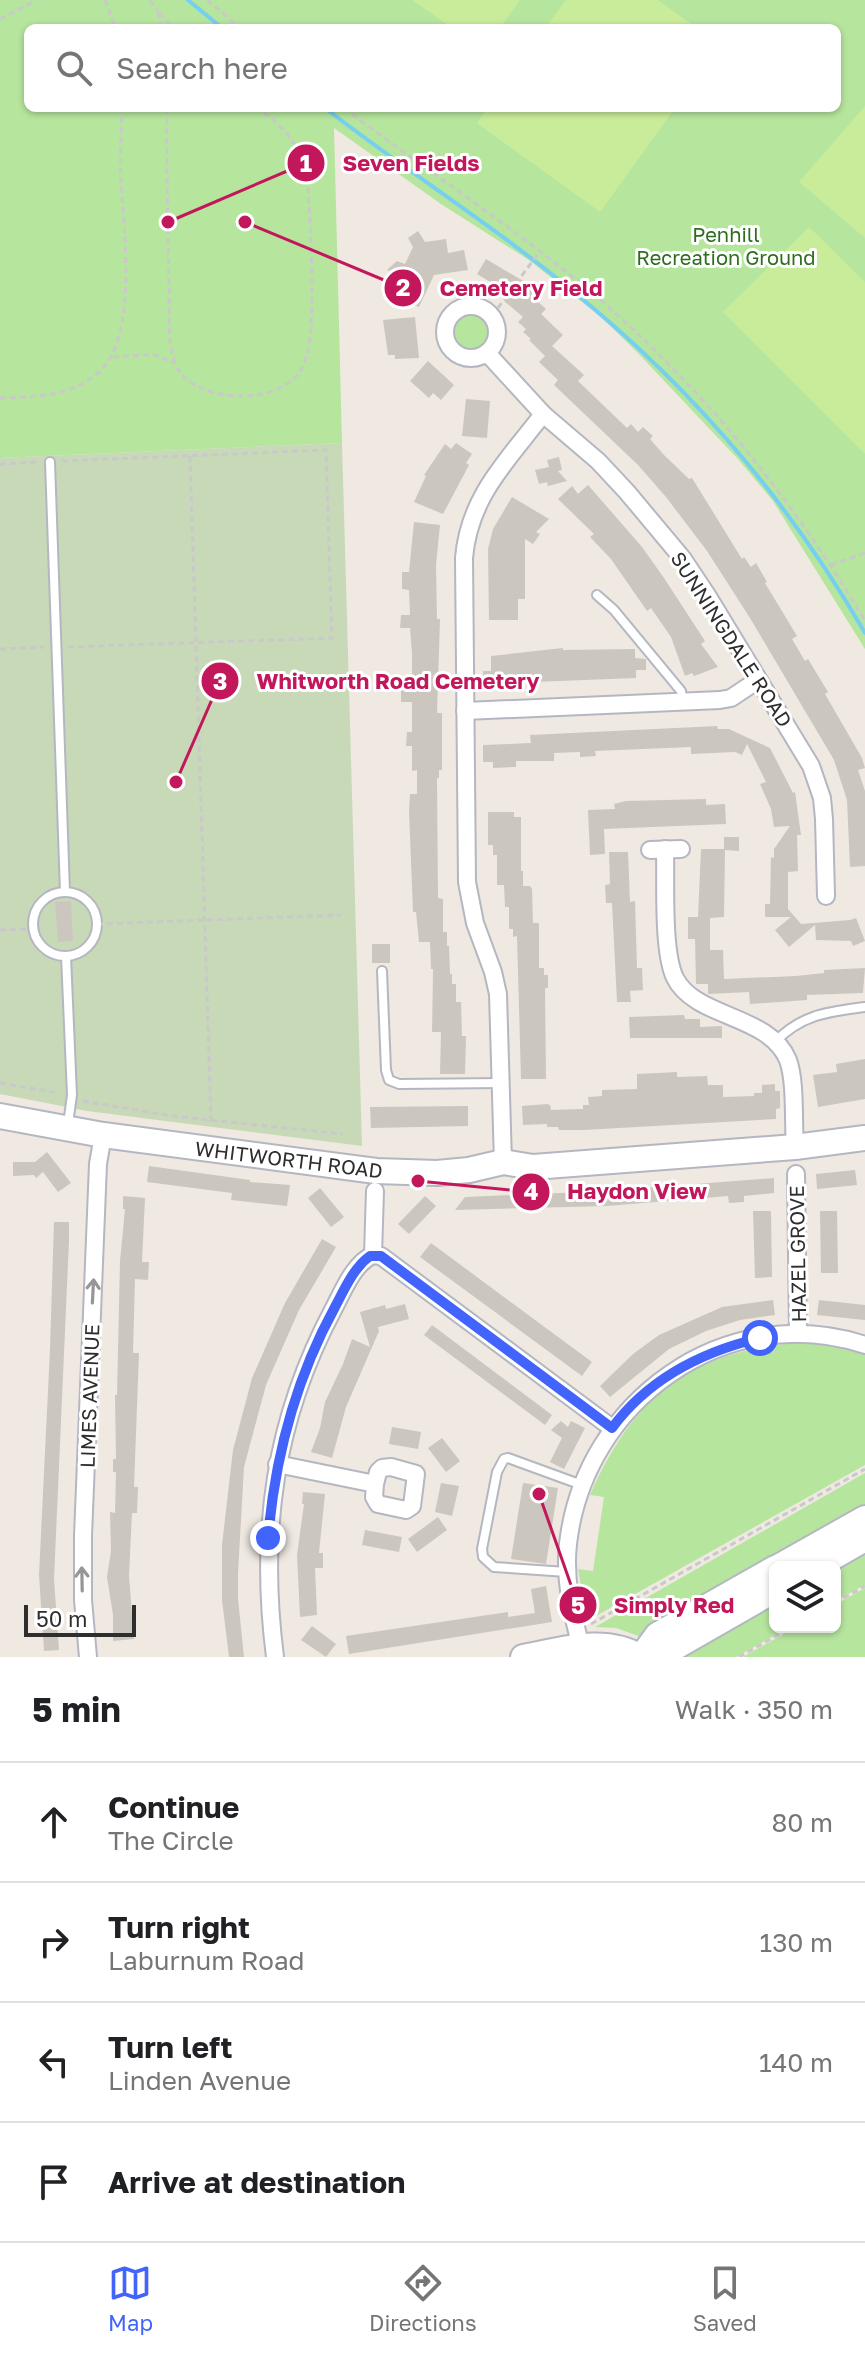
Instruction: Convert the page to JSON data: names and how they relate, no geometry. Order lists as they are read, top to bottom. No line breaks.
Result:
{"streets":{"main road":["WHITWORTH ROAD"],"street":["SUNNINGDALE ROAD","HAZEL GROVE","LIMES AVENUE"]},"crossings":[["WHITWORTH ROAD","LIMES AVENUE"]],"one_way":["LIMES AVENUE"],"parks":["Penhill Recreation Ground"],"places":["Seven Fields","Cemetery Field","Whitworth Road Cemetery","Haydon View","Simply Red"],"scale_bar":"50 m","page":{"search":"Search here","scale":"50 m","heading":["5 min","Walk · 350 m"],"list":[["Continue","The Circle","80 m"],["Turn right","Laburnum Road","130 m"],["Turn left","Linden Avenue","140 m"],"Arrive at destination"],"nav":["Map","Directions","Saved"]}}
